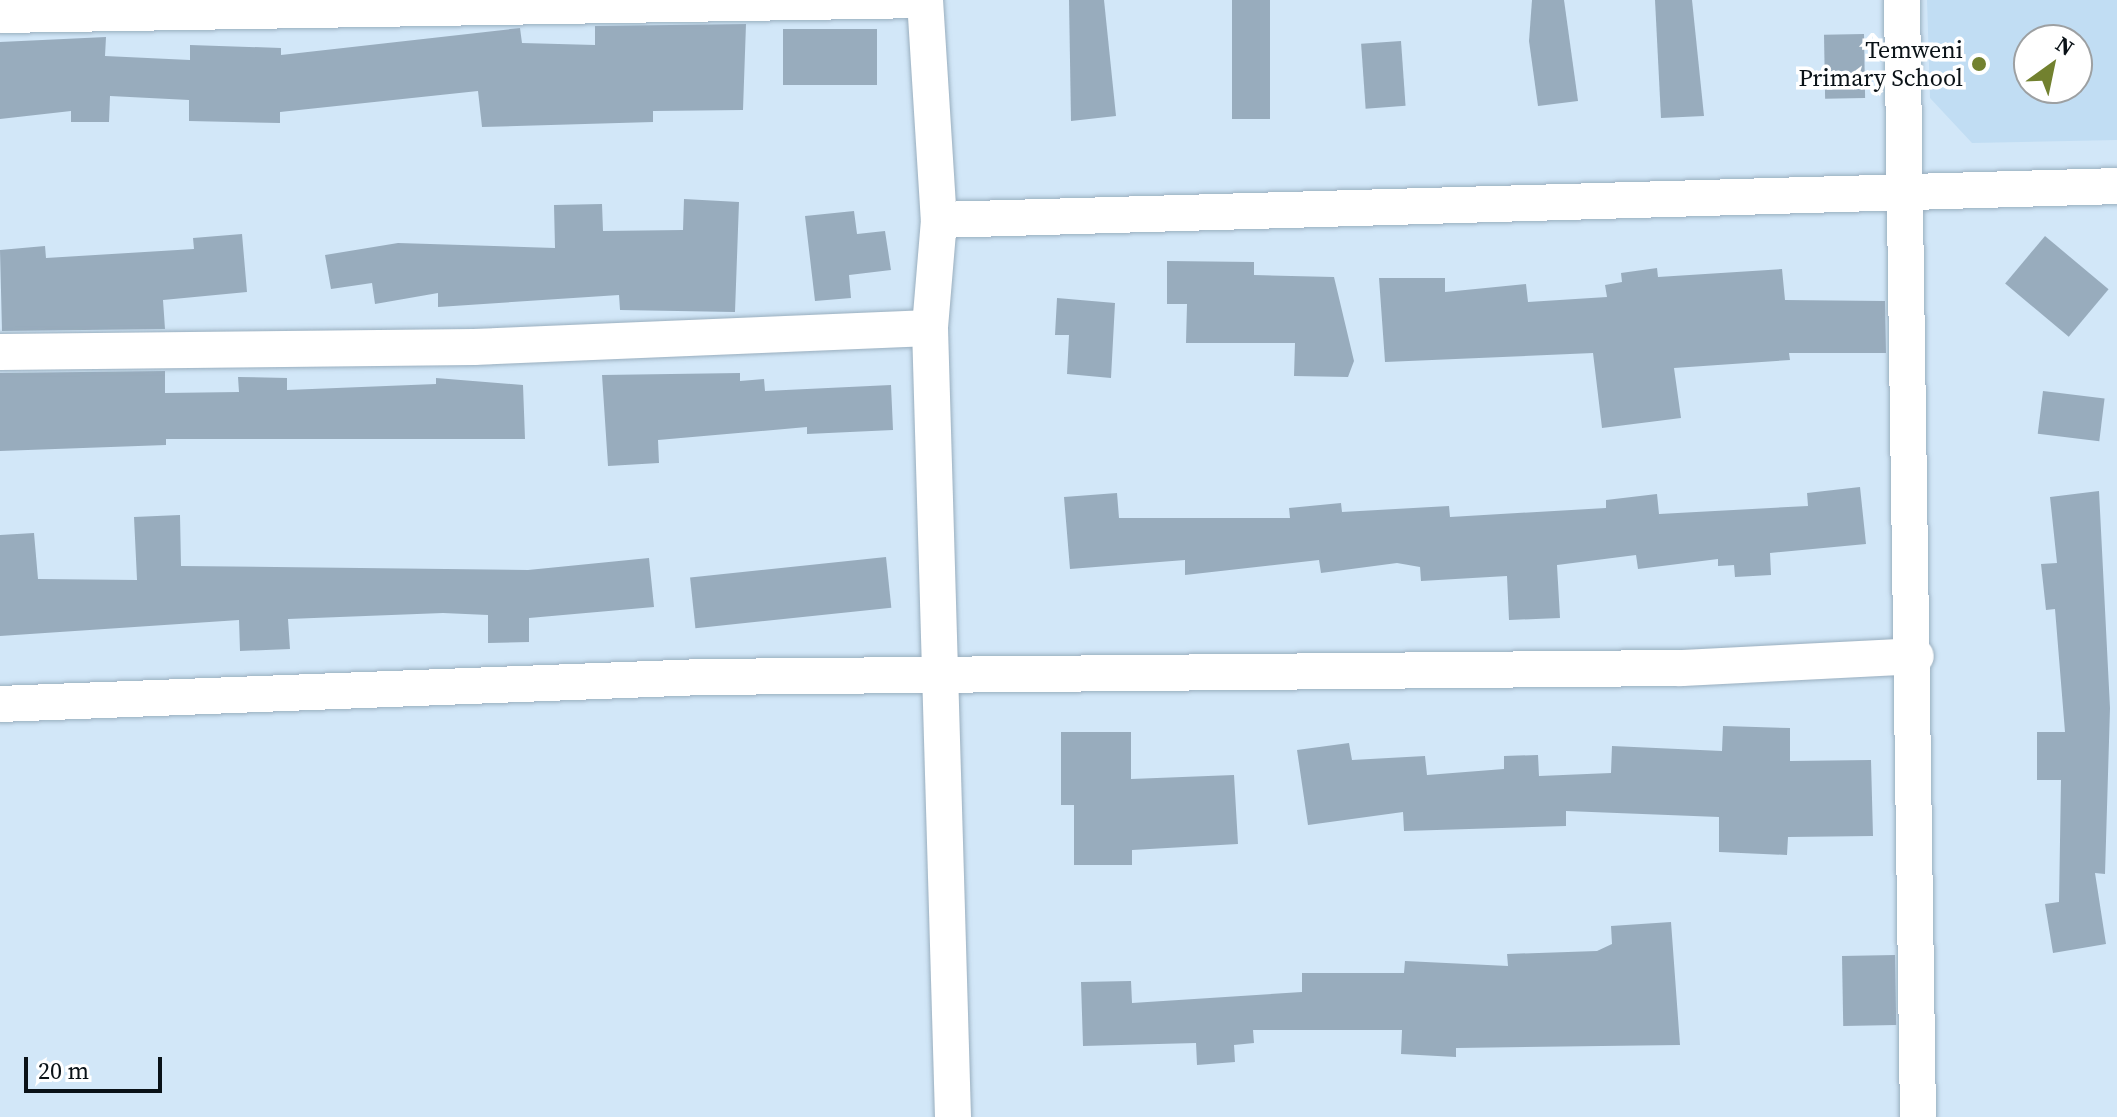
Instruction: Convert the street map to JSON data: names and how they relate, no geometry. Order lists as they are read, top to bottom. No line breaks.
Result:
{"places":["Temweni Primary School"],"scale_bar":"20 m","north":"top right"}
